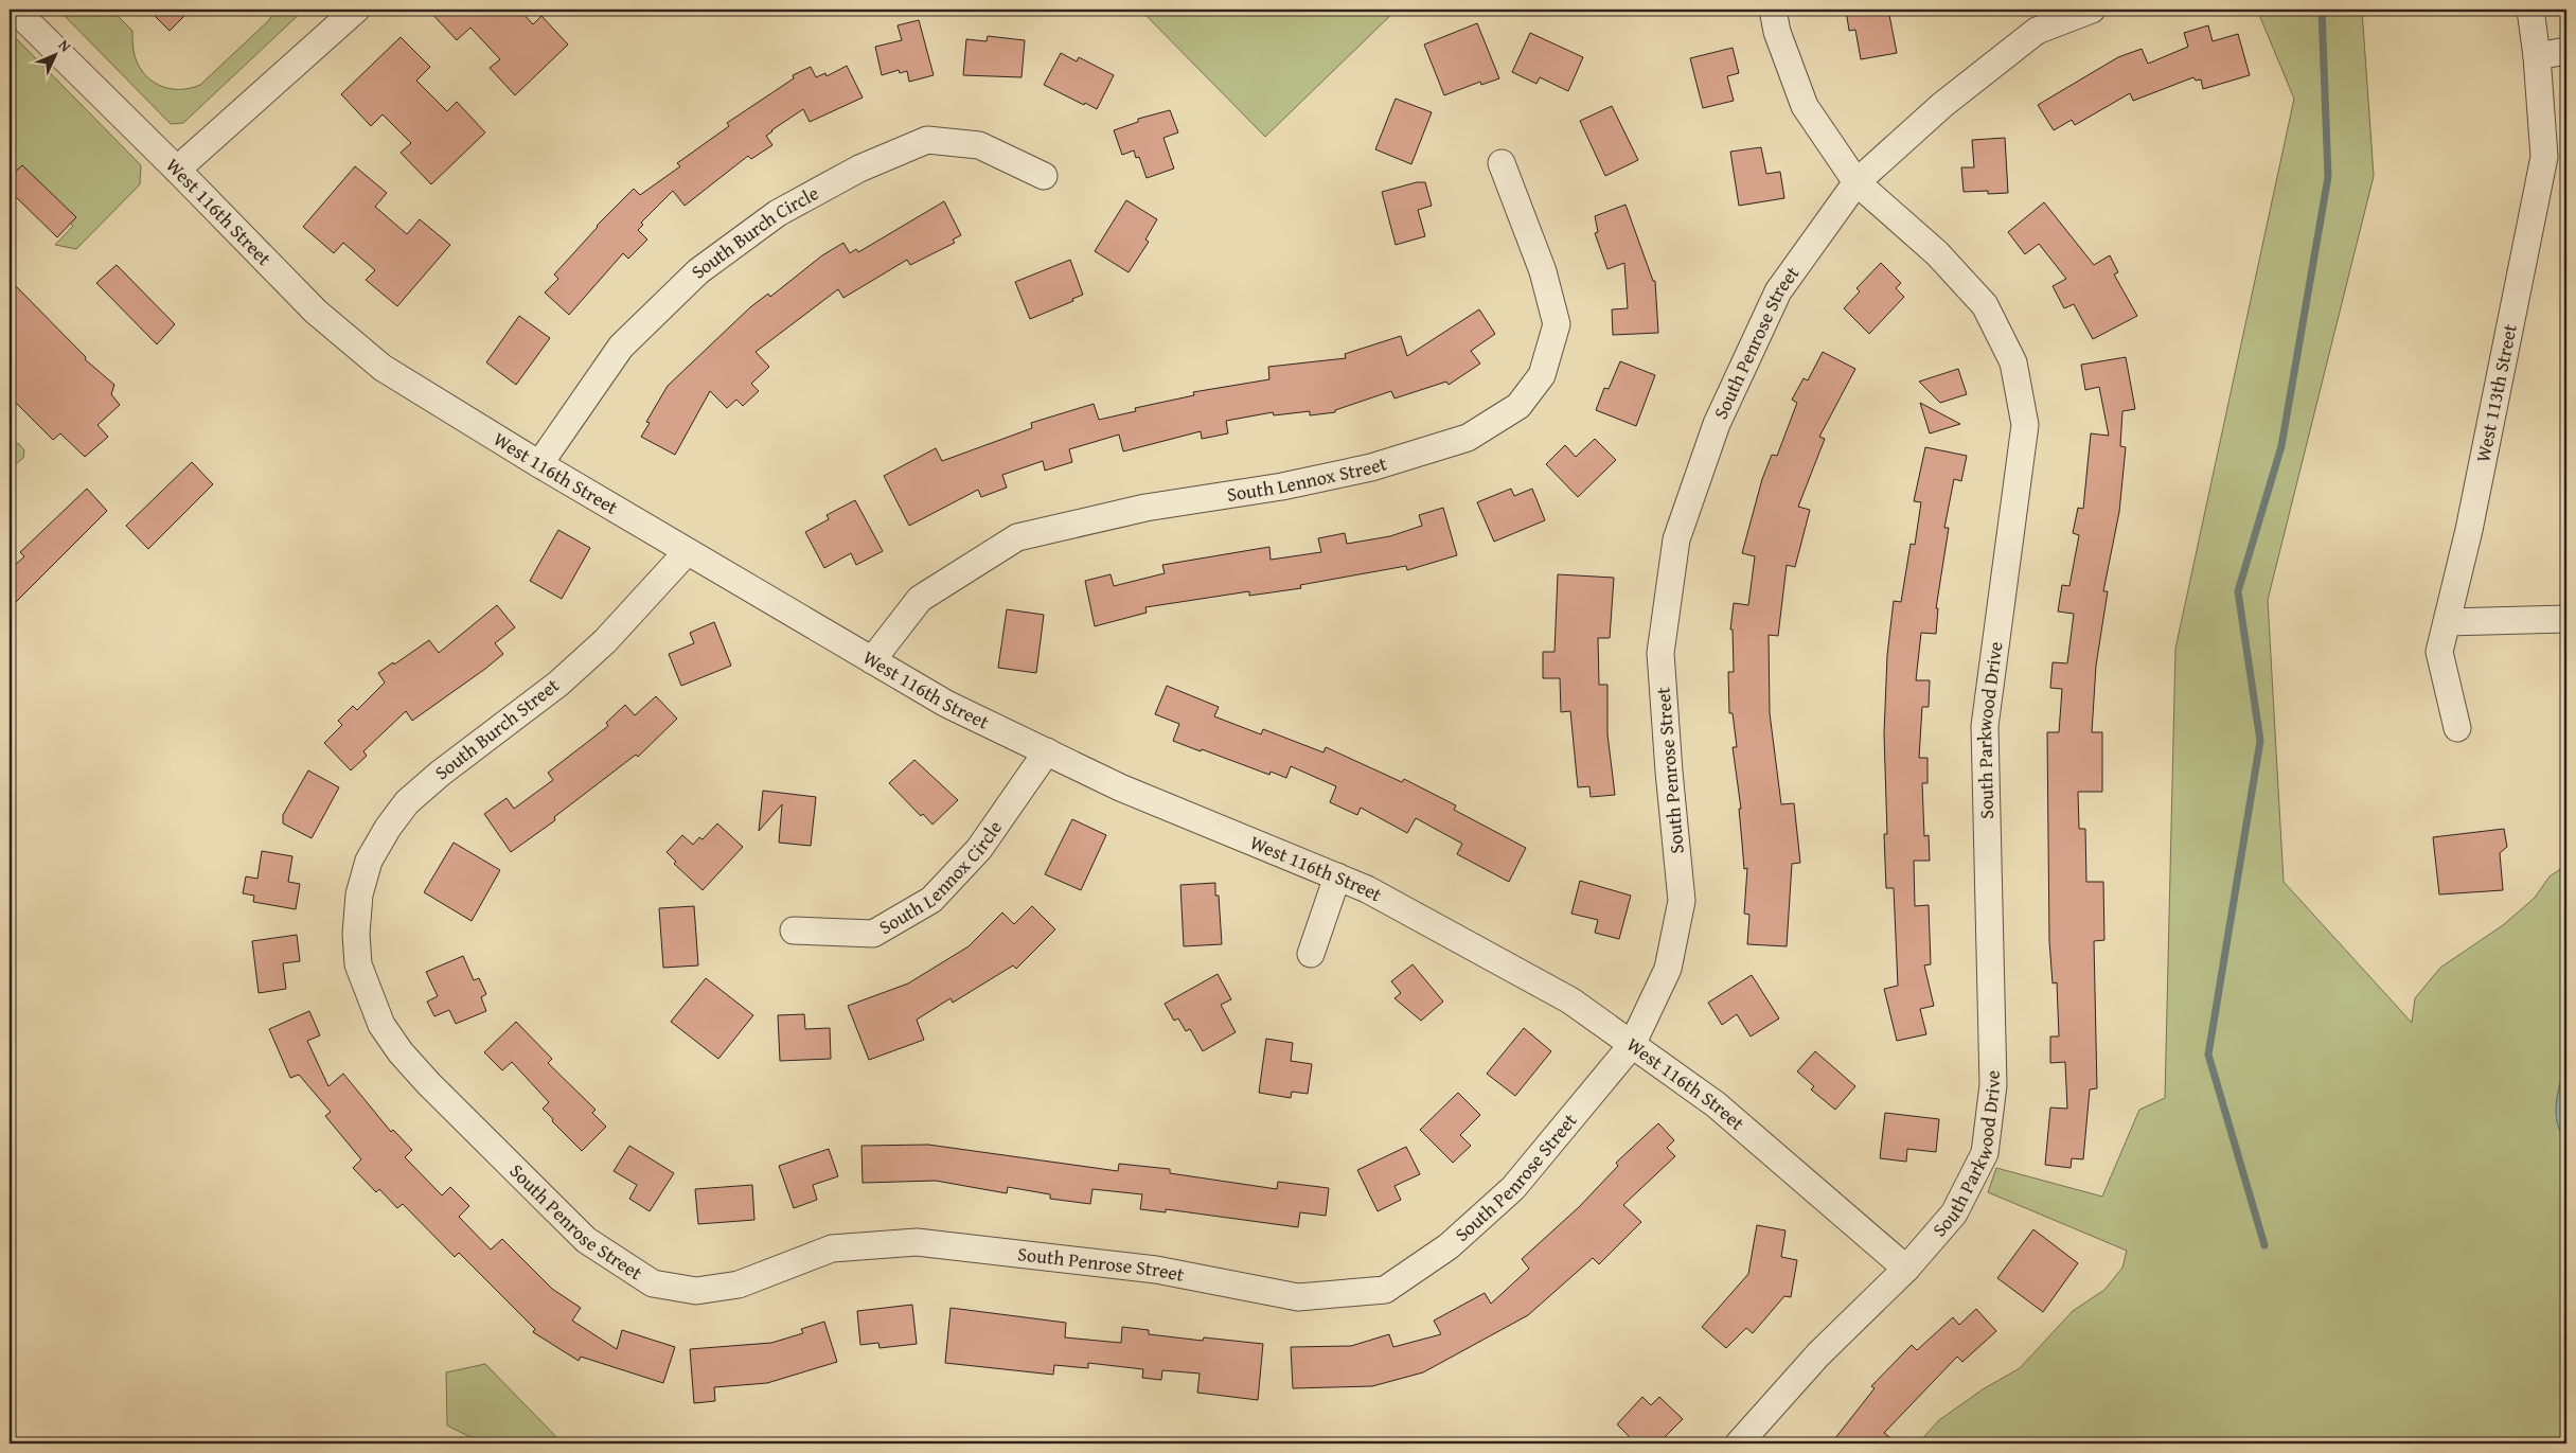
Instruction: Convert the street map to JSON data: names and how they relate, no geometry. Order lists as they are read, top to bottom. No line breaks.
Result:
{"streets":{"street":["West 116th Street","South Burch Circle","South Penrose Street","West 113th Street","South Lennox Street","South Burch Street","South Parkwood Drive","South Lennox Circle"]},"crossings":[["West 116th Street","South Burch Circle"],["West 116th Street","South Penrose Street"],["West 116th Street","South Lennox Street"],["West 116th Street","South Burch Street"],["West 116th Street","South Parkwood Drive"],["West 116th Street","South Lennox Circle"],["South Penrose Street","South Burch Street"],["South Penrose Street","South Parkwood Drive"]],"north":"top right"}
